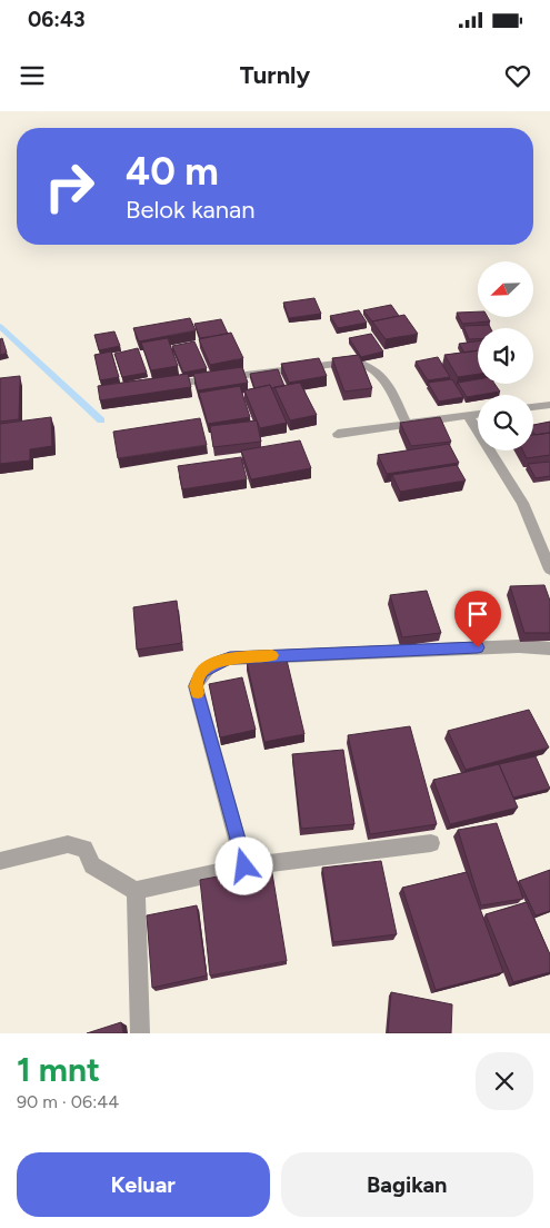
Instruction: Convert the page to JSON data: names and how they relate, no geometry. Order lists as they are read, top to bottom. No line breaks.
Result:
{"north":"bottom left","page":{"status":"06:43","header":"Turnly","turn":["40 m","Belok kanan"],"heading":["1 mnt","90 m · 06:44"],"buttons":["Keluar","Bagikan"]}}
